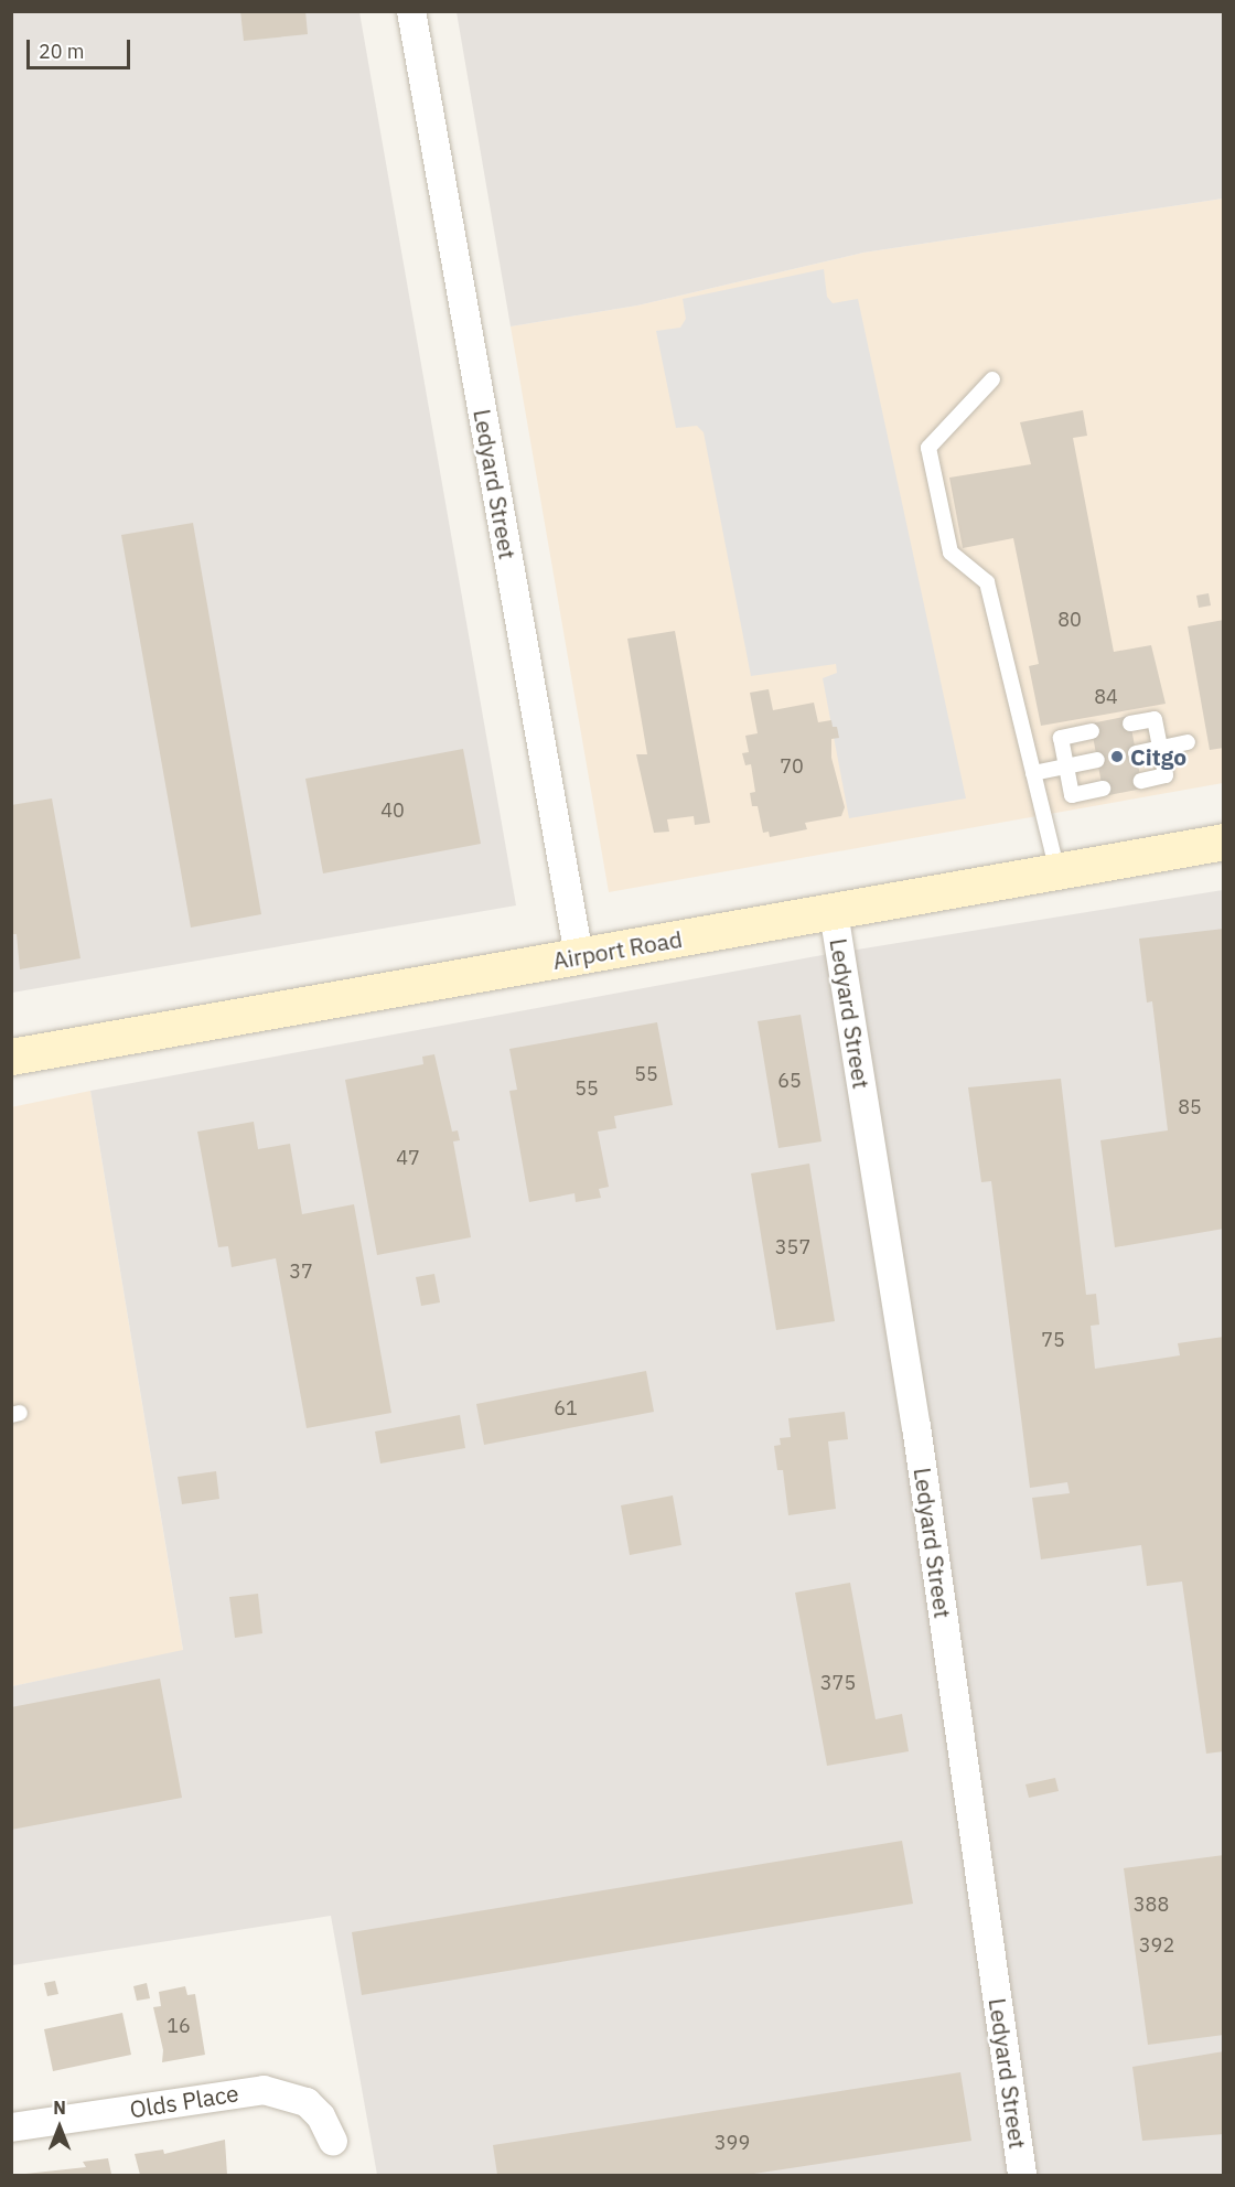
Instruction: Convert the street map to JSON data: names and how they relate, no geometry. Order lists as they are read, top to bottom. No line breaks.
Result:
{"streets":{"main road":["Airport Road"],"street":["Ledyard Street","Olds Place"]},"crossings":[["Ledyard Street","Airport Road"]],"places":["Citgo"],"house_numbers":["80","84","70","40","55","65","55","85","47","357","37","75","61","375","388","392","16","399"],"scale_bar":"20 m","north":"top"}
